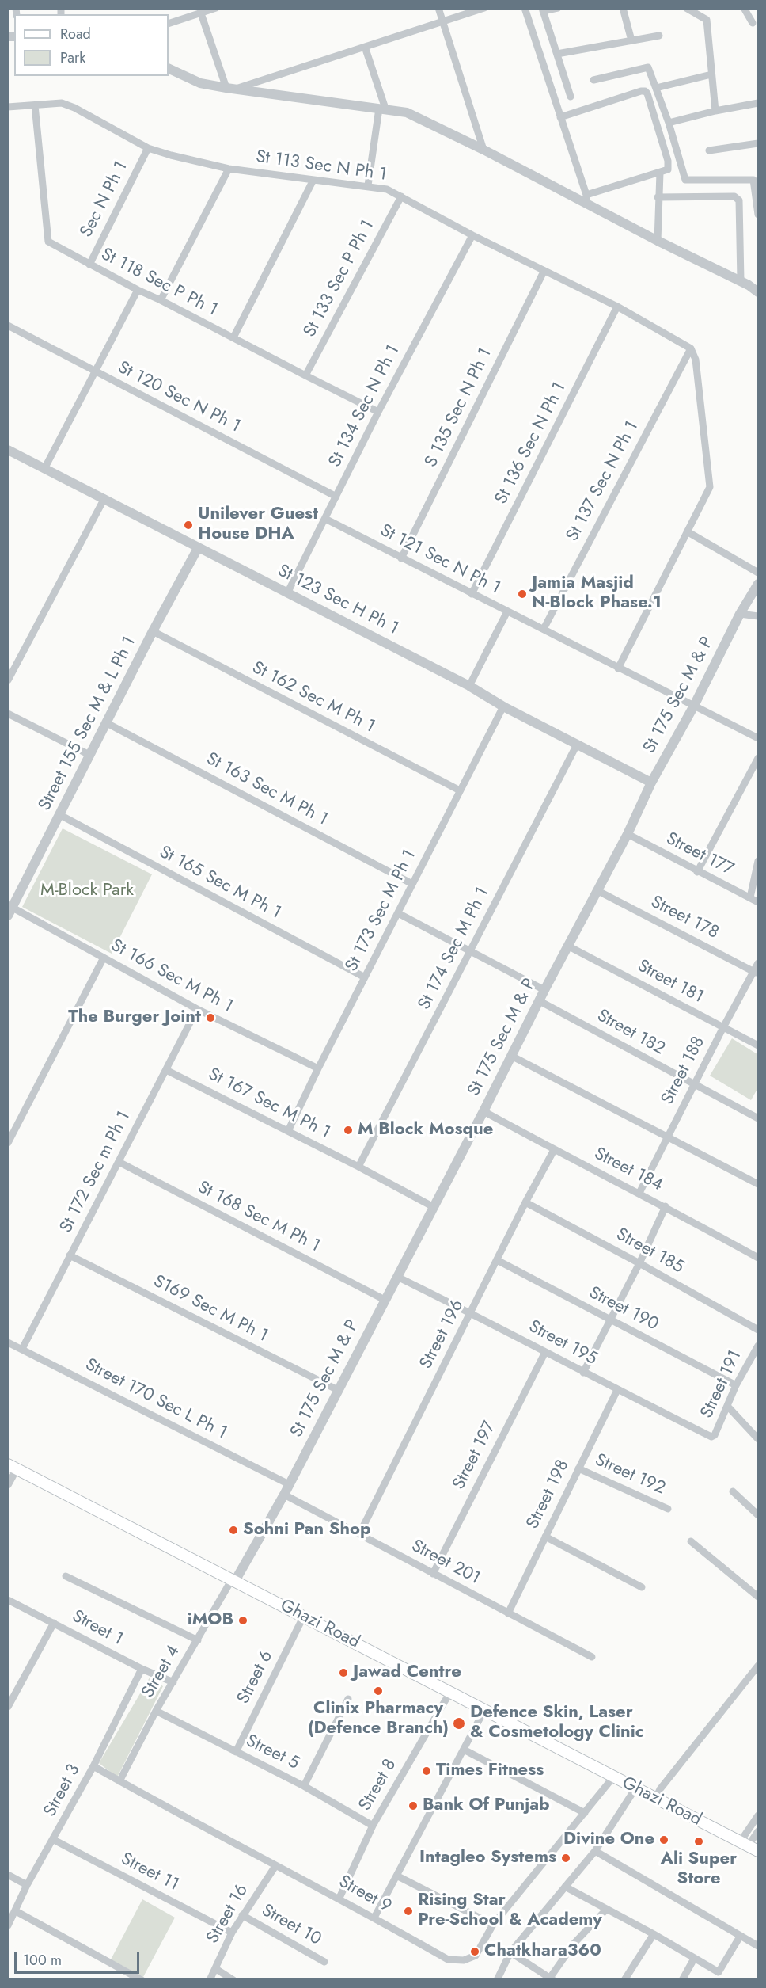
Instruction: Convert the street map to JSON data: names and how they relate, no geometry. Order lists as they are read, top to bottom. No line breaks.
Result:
{"streets":{"main road":["Ghazi Road"],"street":["St 113 Sec N Ph 1","Sec N Ph 1","St 133 Sec P Ph 1","St 118 Sec P Ph 1","St 120 Sec N Ph 1","St 134 Sec N Ph 1","S 135 Sec N Ph 1","St 136 Sec N Ph 1","St 137 Sec N Ph 1","St 121 Sec N Ph 1","St 123 Sec H Ph 1","St 175 Sec M & P","St 162 Sec M Ph 1","Street 155 Sec M & L Ph 1","St 163 Sec M Ph 1","Street 177","St 165 Sec M Ph 1","St 173 Sec M Ph 1","Street 178","St 174 Sec M Ph 1","St 166 Sec M Ph 1","Street 181","Street 182","Street 188","St 167 Sec M Ph 1","Street 184","St 172 Sec m Ph 1","St 168 Sec M Ph 1","Street 185","S169 Sec M Ph 1","Street 190","Street 196","Street 195","Street 191","Street 170 Sec L Ph 1","Street 197","Street 192","Street 198","Street 201","Street 1","Street 4","Street 6","Street 5","Street 8","Street 3","Street 11","Street 9","Street 16","Street 10"]},"crossings":[["St 113 Sec N Ph 1","Sec N Ph 1"],["St 113 Sec N Ph 1","St 133 Sec P Ph 1"],["St 113 Sec N Ph 1","St 118 Sec P Ph 1"],["St 113 Sec N Ph 1","St 134 Sec N Ph 1"],["St 113 Sec N Ph 1","S 135 Sec N Ph 1"],["St 113 Sec N Ph 1","St 136 Sec N Ph 1"],["St 113 Sec N Ph 1","St 137 Sec N Ph 1"],["Sec N Ph 1","St 118 Sec P Ph 1"],["St 133 Sec P Ph 1","St 118 Sec P Ph 1"],["St 118 Sec P Ph 1","St 134 Sec N Ph 1"],["St 120 Sec N Ph 1","St 134 Sec N Ph 1"],["St 134 Sec N Ph 1","St 121 Sec N Ph 1"],["St 134 Sec N Ph 1","St 123 Sec H Ph 1"],["S 135 Sec N Ph 1","St 121 Sec N Ph 1"],["St 136 Sec N Ph 1","St 121 Sec N Ph 1"],["St 137 Sec N Ph 1","St 121 Sec N Ph 1"],["St 121 Sec N Ph 1","St 175 Sec M & P"],["St 123 Sec H Ph 1","St 175 Sec M & P"],["St 123 Sec H Ph 1","Street 155 Sec M & L Ph 1"],["St 123 Sec H Ph 1","St 173 Sec M Ph 1"],["St 123 Sec H Ph 1","St 174 Sec M Ph 1"],["St 175 Sec M & P","Street 177"],["St 175 Sec M & P","Street 178"],["St 175 Sec M & P","Street 181"],["St 175 Sec M & P","Street 182"],["St 175 Sec M & P","St 167 Sec M Ph 1"],["St 175 Sec M & P","Street 184"],["St 175 Sec M & P","St 168 Sec M Ph 1"],["St 175 Sec M & P","S169 Sec M Ph 1"],["St 175 Sec M & P","Street 195"],["St 175 Sec M & P","Street 170 Sec L Ph 1"],["St 175 Sec M & P","Street 201"],["St 175 Sec M & P","Ghazi Road"],["St 175 Sec M & P","Street 4"],["St 162 Sec M Ph 1","Street 155 Sec M & L Ph 1"],["St 162 Sec M Ph 1","St 173 Sec M Ph 1"],["Street 155 Sec M & L Ph 1","St 163 Sec M Ph 1"],["Street 155 Sec M & L Ph 1","St 165 Sec M Ph 1"],["Street 155 Sec M & L Ph 1","St 166 Sec M Ph 1"],["St 163 Sec M Ph 1","St 173 Sec M Ph 1"],["St 165 Sec M Ph 1","St 173 Sec M Ph 1"],["St 173 Sec M Ph 1","St 166 Sec M Ph 1"],["St 173 Sec M Ph 1","St 167 Sec M Ph 1"],["Street 178","Street 188"],["St 174 Sec M Ph 1","St 167 Sec M Ph 1"],["St 166 Sec M Ph 1","St 172 Sec m Ph 1"],["Street 181","Street 188"],["Street 182","Street 188"],["Street 188","Street 184"],["St 167 Sec M Ph 1","St 172 Sec m Ph 1"],["Street 184","Street 196"],["St 172 Sec m Ph 1","St 168 Sec M Ph 1"],["St 172 Sec m Ph 1","S169 Sec M Ph 1"],["St 172 Sec m Ph 1","Street 170 Sec L Ph 1"],["Street 185","Street 196"],["Street 190","Street 196"],["Street 190","Street 191"],["Street 196","Street 195"],["Street 196","Street 201"],["Street 195","Street 191"],["Street 195","Street 197"],["Street 195","Street 198"],["Street 197","Street 201"],["Street 192","Street 198"],["Street 198","Street 201"],["Ghazi Road","Street 4"],["Ghazi Road","Street 6"],["Ghazi Road","Street 8"],["Ghazi Road","Street 9"],["Street 1","Street 4"],["Street 1","Street 3"],["Street 4","Street 5"],["Street 4","Street 9"],["Street 6","Street 5"],["Street 5","Street 8"],["Street 8","Street 9"],["Street 3","Street 11"],["Street 3","Street 9"],["Street 11","Street 16"],["Street 9","Street 16"],["Street 16","Street 10"]],"parks":["M-Block Park"],"places":["Unilever Guest House DHA","Jamia Masjid N-Block Phase.1","The Burger Joint","M Block Mosque","Sohni Pan Shop","iMOB","Jawad Centre","Clinix Pharmacy (Defence Branch)","Defence Skin, Laser & Cosmetology Clinic","Times Fitness","Bank Of Punjab","Divine One","Ali Super Store","Intagleo Systems","Rising Star Pre-School & Academy","Chatkhara360"],"legend":["Road","Park"],"scale_bar":"100 m"}
